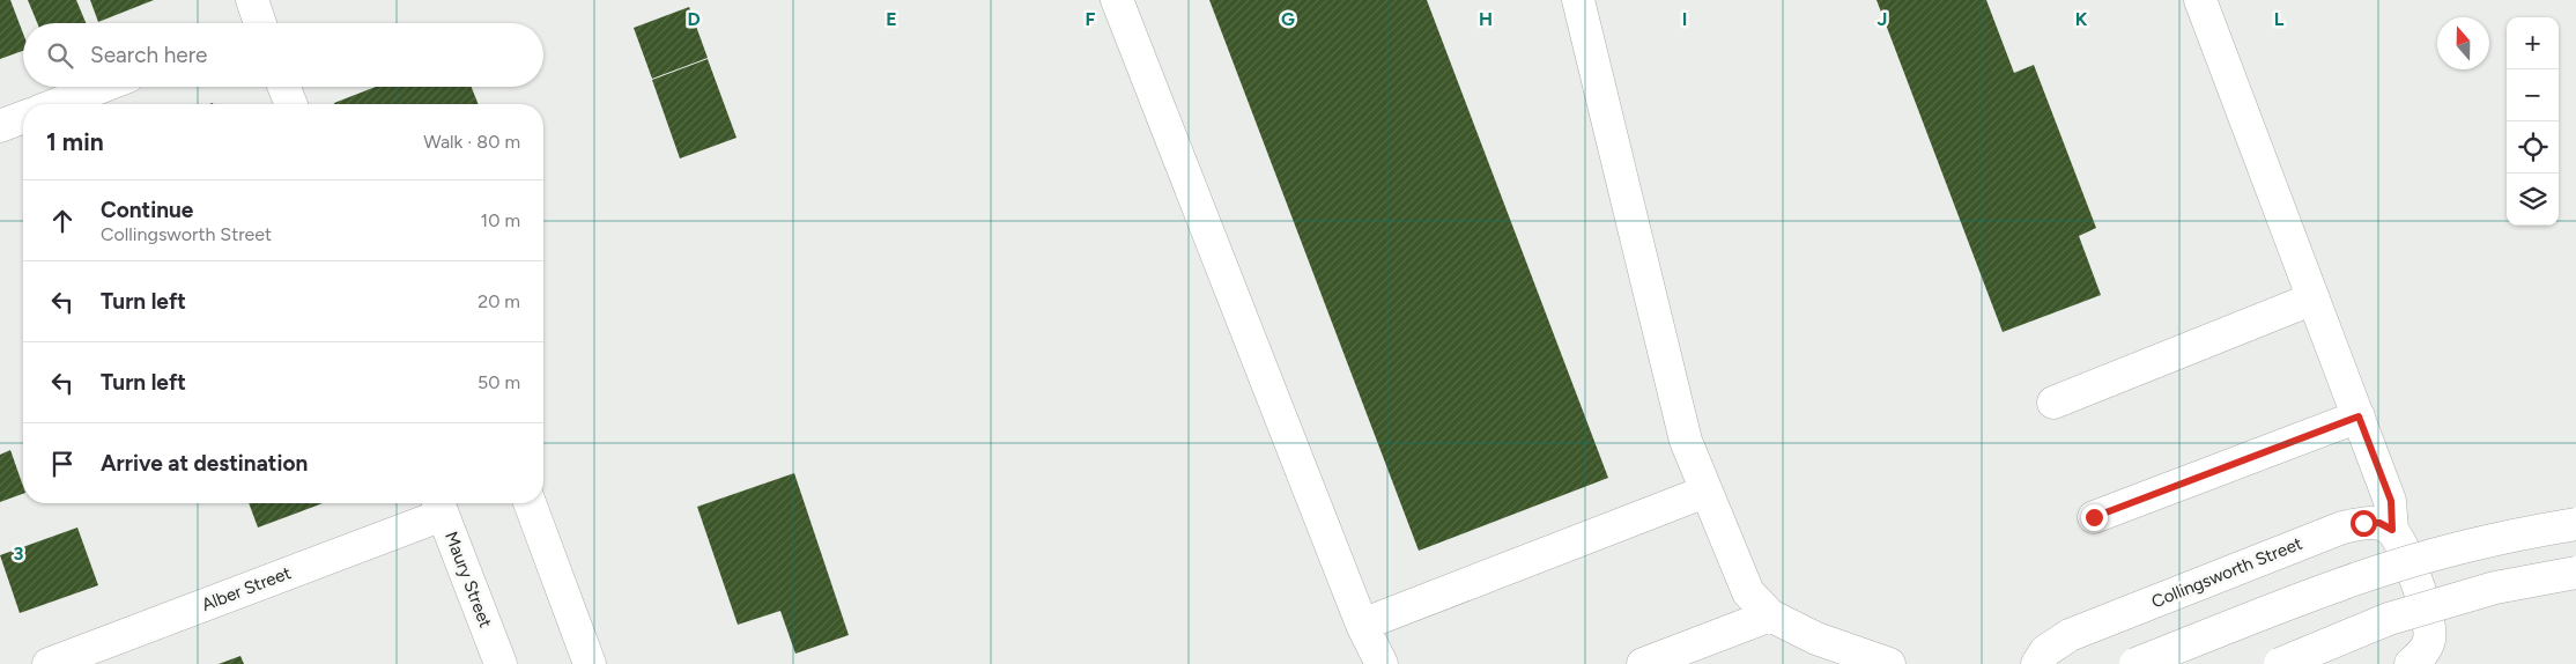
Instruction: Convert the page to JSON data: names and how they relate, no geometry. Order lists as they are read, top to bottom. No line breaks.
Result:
{"streets":{"street":["Collingsworth Street","Maury Street","Alber Street"]},"crossings":[["Maury Street","Alber Street"]],"north":"top","page":{"map_buttons":["+","−"],"search":"Search here","heading":["1 min","Walk · 80 m"],"list":[["Continue","Collingsworth Street","10 m"],["Turn left","20 m"],["Turn left","50 m"],"Arrive at destination"]},"grid":{"columns":["D","E","F","G","H","I","J","K","L"],"rows":["3"]}}
